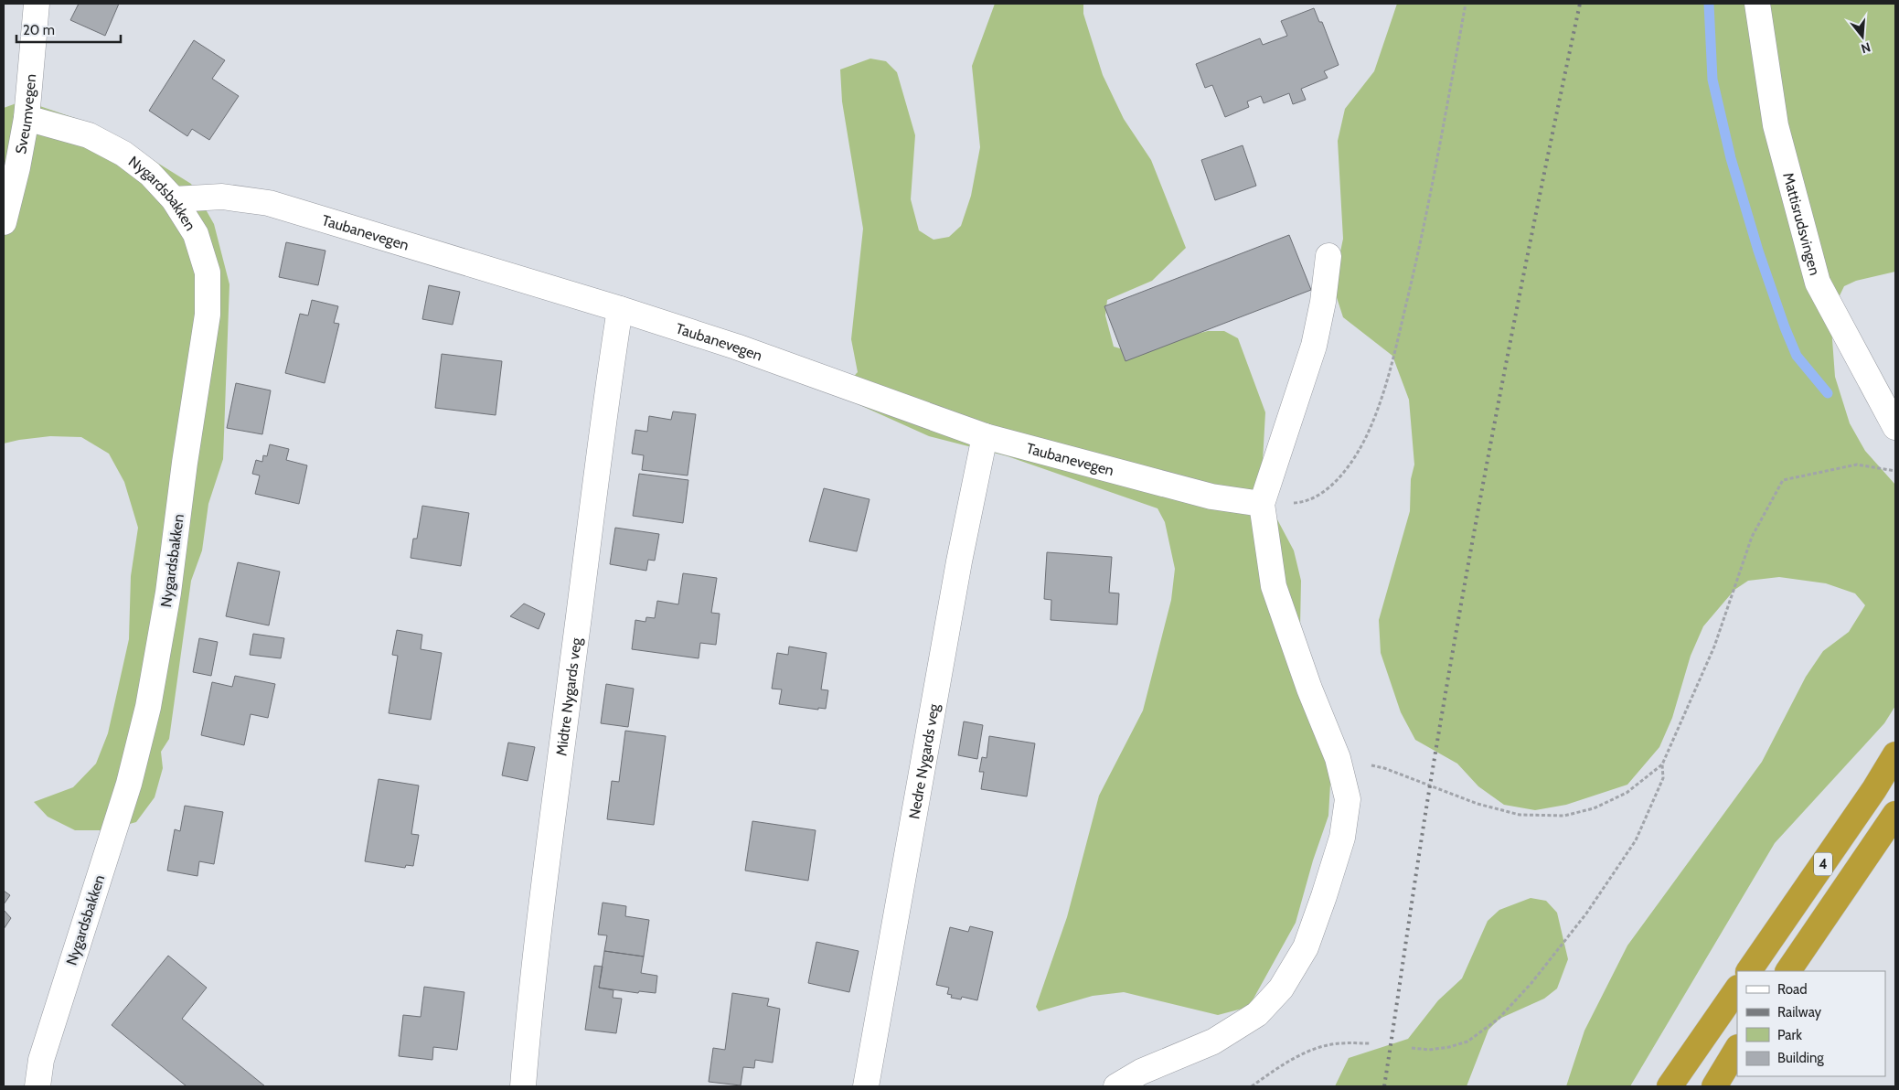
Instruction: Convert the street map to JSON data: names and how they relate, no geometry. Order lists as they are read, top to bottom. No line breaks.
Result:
{"streets":{"highway":["4"],"street":["Sveumvegen","Nygardsbakken","Mattisrudsvingen","Taubanevegen","Midtre Nygards veg","Nedre Nygards veg"]},"crossings":[["Sveumvegen","Nygardsbakken"],["Nygardsbakken","Taubanevegen"],["Taubanevegen","Midtre Nygards veg"],["Taubanevegen","Nedre Nygards veg"]],"legend":["Road","Railway","Park","Building"],"scale_bar":"20 m","north":"bottom"}
